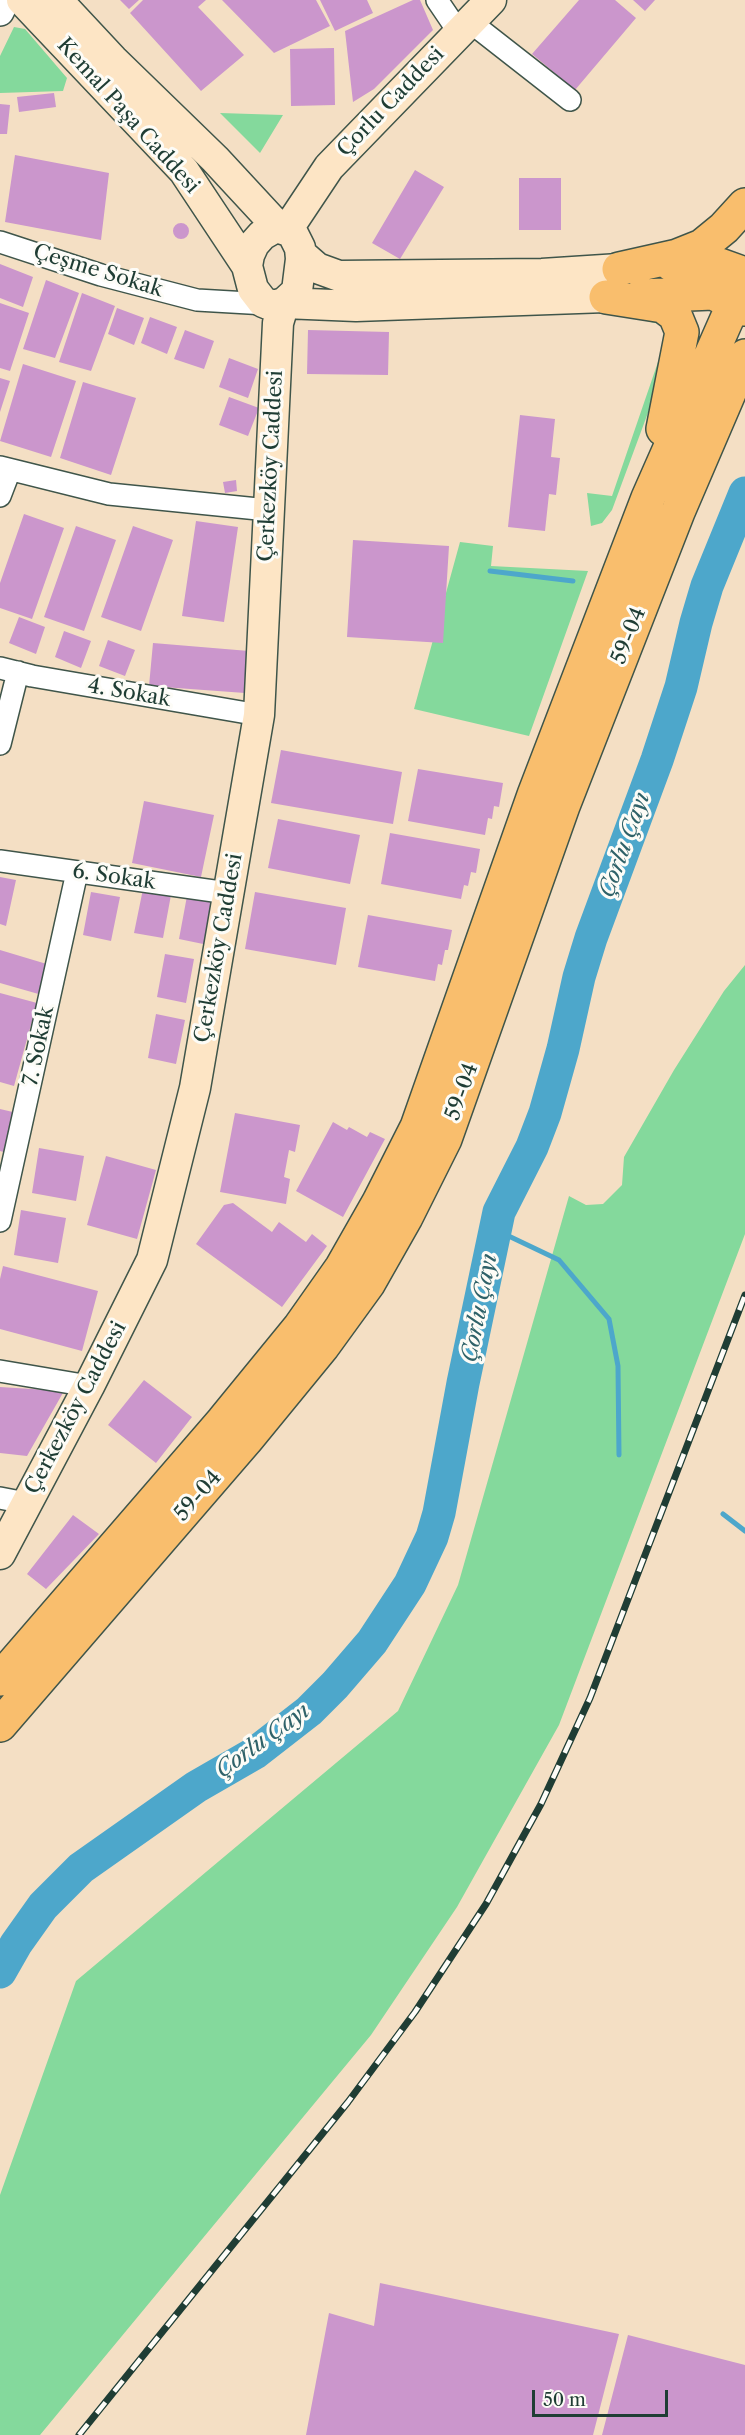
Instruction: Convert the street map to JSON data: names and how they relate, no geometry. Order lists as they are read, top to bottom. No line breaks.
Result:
{"streets":{"main road":["Çorlu Caddesi","Kemal Paşa Caddesi","Çerkezköy Caddesi","59-04"],"street":["Çeşme Sokak","4. Sokak","6. Sokak","7. Sokak"]},"crossings":[["Çorlu Caddesi","Kemal Paşa Caddesi"],["Çorlu Caddesi","Çeşme Sokak"],["Çorlu Caddesi","Çerkezköy Caddesi"],["Kemal Paşa Caddesi","Çeşme Sokak"],["Kemal Paşa Caddesi","Çerkezköy Caddesi"],["Çeşme Sokak","Çerkezköy Caddesi"],["Çerkezköy Caddesi","4. Sokak"],["Çerkezköy Caddesi","6. Sokak"],["6. Sokak","7. Sokak"]],"water":["Çorlu Çayı"],"scale_bar":"50 m"}
